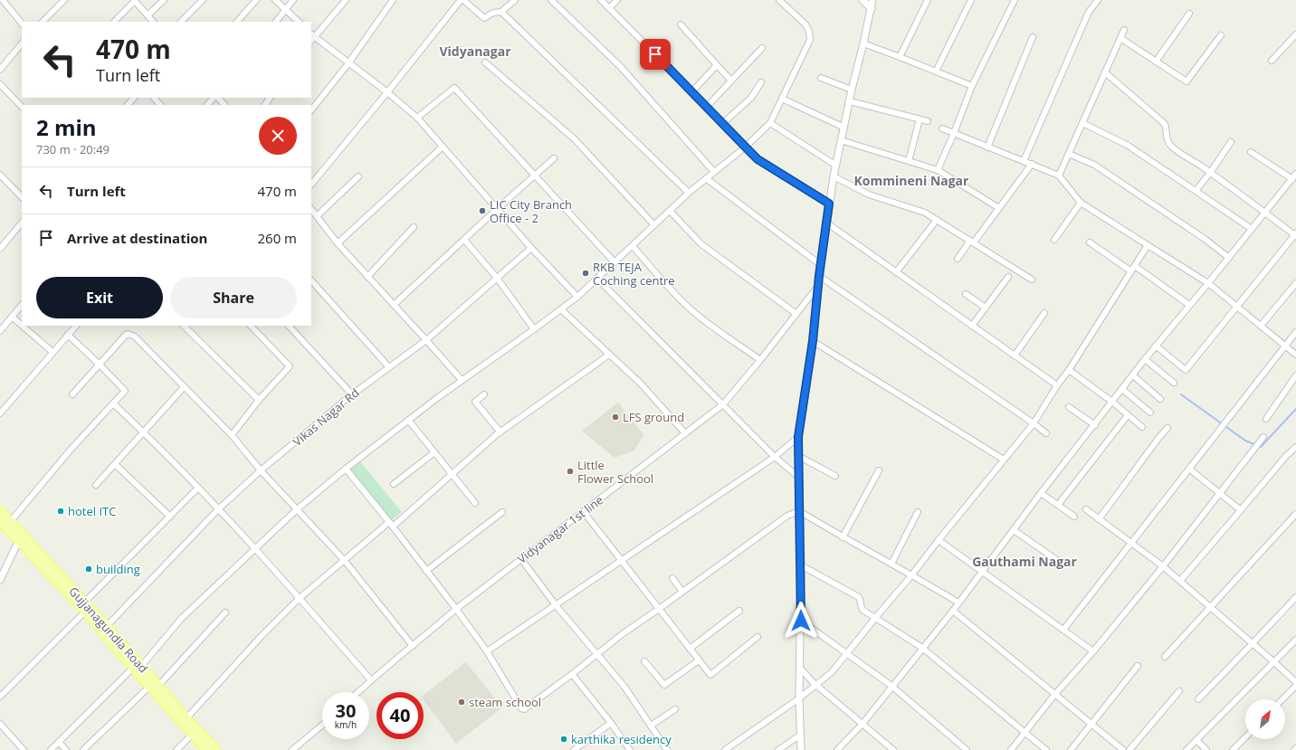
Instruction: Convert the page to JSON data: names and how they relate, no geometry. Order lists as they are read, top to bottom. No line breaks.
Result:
{"streets":{"main road":["Gujjanagundla Road"],"street":["Vikas Nagar Rd","Vidyanagar 1st line"]},"crossings":[["Vikas Nagar Rd","Gujjanagundla Road"]],"districts":["Vidyanagar","Kommineni Nagar","Gauthami Nagar"],"places":["LIC City Branch Office - 2","RKB TEJA Coching centre","LFS ground","Little Flower School","hotel ITC","building","steam school","karthika residency"],"north":"top right","page":{"turn":["470 m","Turn left"],"heading":["2 min","730 m · 20:49"],"list":[{"name":"Turn left","value":"470 m"},{"name":"Arrive at destination","value":"260 m"}],"buttons":["Exit","Share"],"speed":"30 km/h","limit":"40"}}
